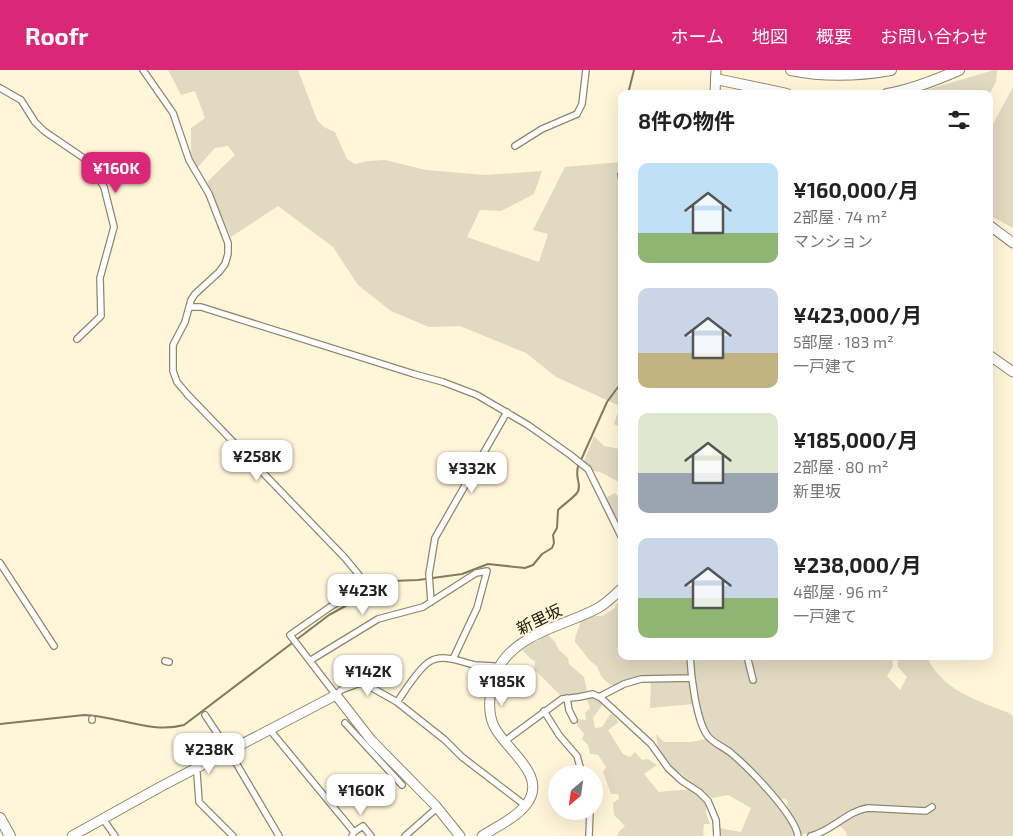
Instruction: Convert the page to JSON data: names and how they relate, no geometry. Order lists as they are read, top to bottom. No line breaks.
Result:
{"streets":{"street":["新里坂"]},"north":"bottom left","page":{"header":"Roofr","nav":["ホーム","地図","概要","お問い合わせ"],"heading":"8件の物件","list":[{"name":"¥160,000/月","note":"2部屋 · 74 m² · マンション"},{"name":"¥423,000/月","note":"5部屋 · 183 m² · 一戸建て"},{"name":"¥185,000/月","note":"2部屋 · 80 m² · 新里坂"},{"name":"¥238,000/月","note":"4部屋 · 96 m² · 一戸建て"}],"price":["¥160K","¥258K","¥332K","¥423K","¥142K","¥185K","¥238K","¥160K"]}}
